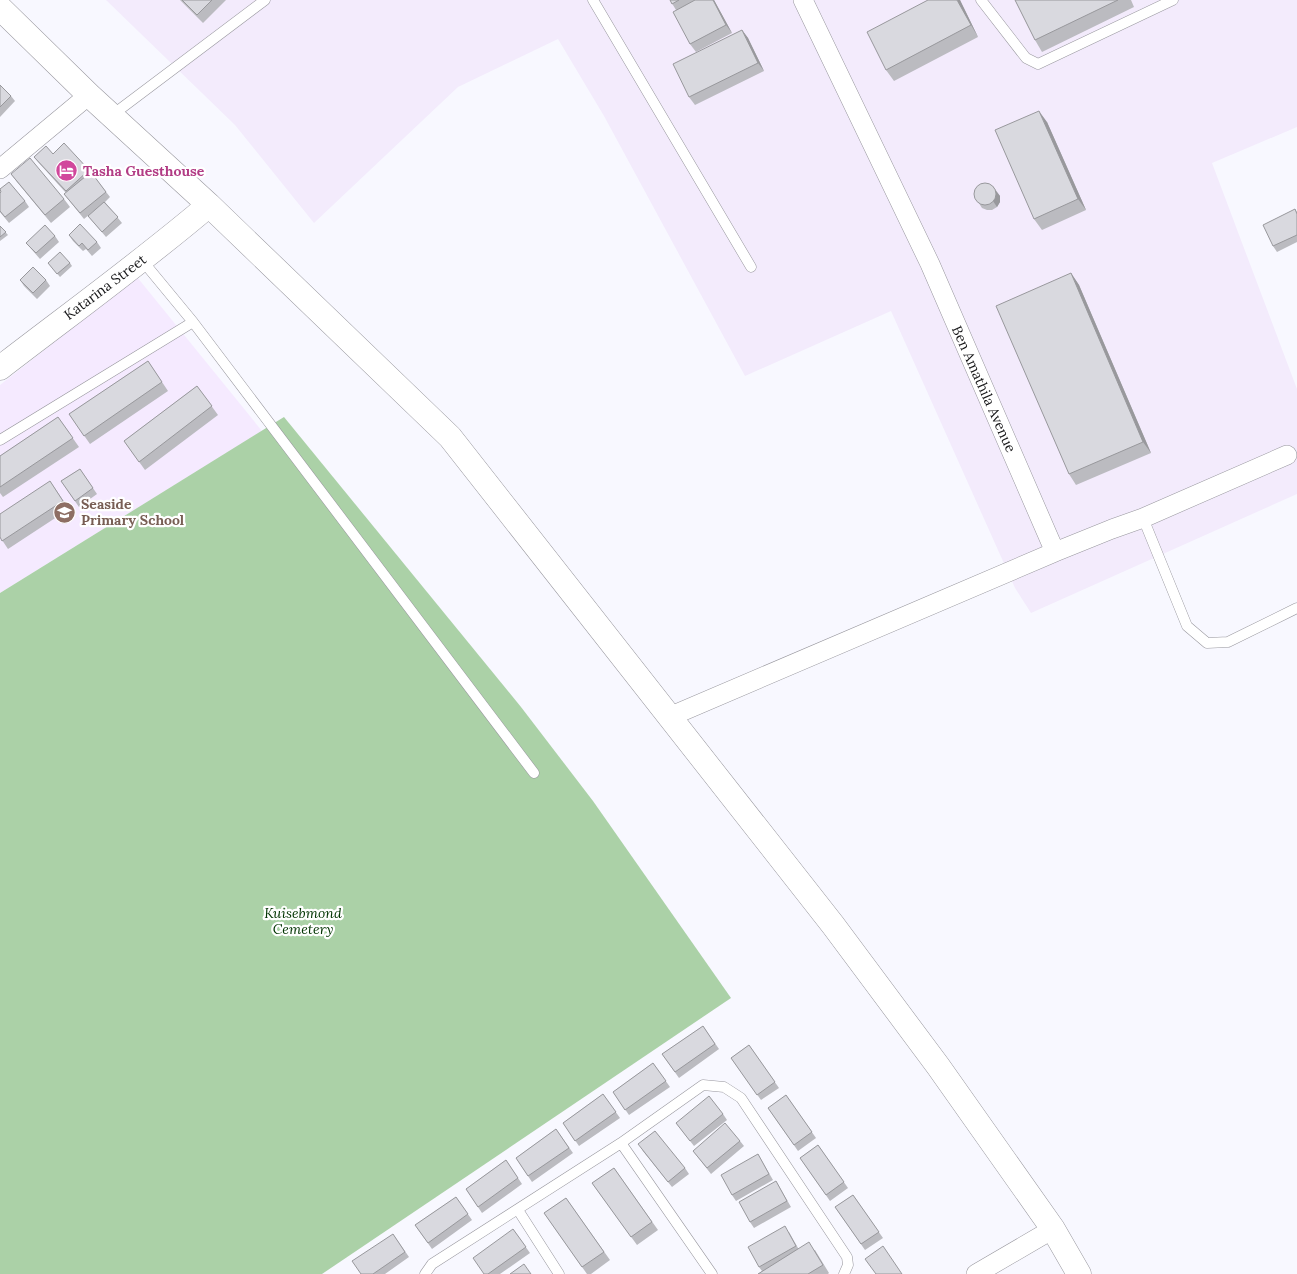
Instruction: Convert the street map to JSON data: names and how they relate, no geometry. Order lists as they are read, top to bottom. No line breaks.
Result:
{"streets":{"street":["Katarina Street","Ben Amathila Avenue"]},"parks":["Kuisebmond Cemetery"],"places":{"hotel":["Tasha Guesthouse"],"school or university":["Seaside Primary School"]}}
